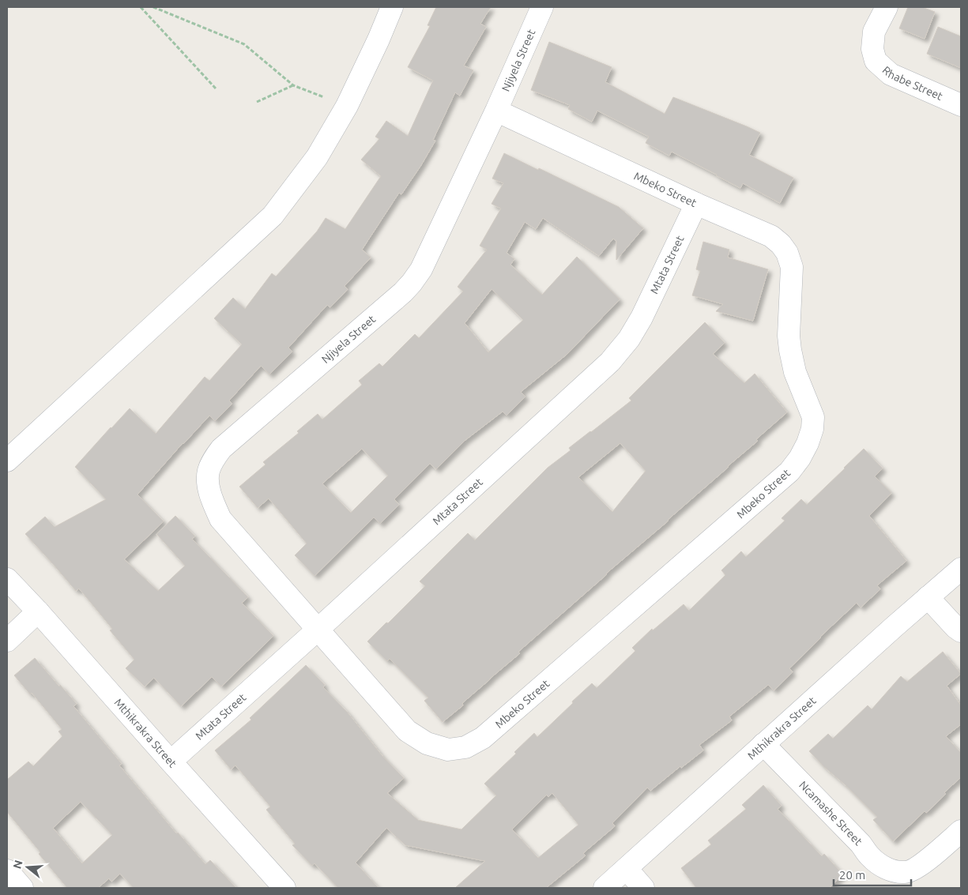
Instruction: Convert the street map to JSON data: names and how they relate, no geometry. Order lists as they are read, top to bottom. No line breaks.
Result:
{"streets":{"street":["Njiyela Street","Rhabe Street","Mbeko Street","Mtata Street","Mthikrakra Street","Ncamashe Street"]},"crossings":[["Njiyela Street","Mbeko Street"],["Njiyela Street","Mtata Street"],["Mbeko Street","Mtata Street"],["Mtata Street","Mthikrakra Street"],["Mthikrakra Street","Ncamashe Street"]],"scale_bar":"20 m","north":"left"}
